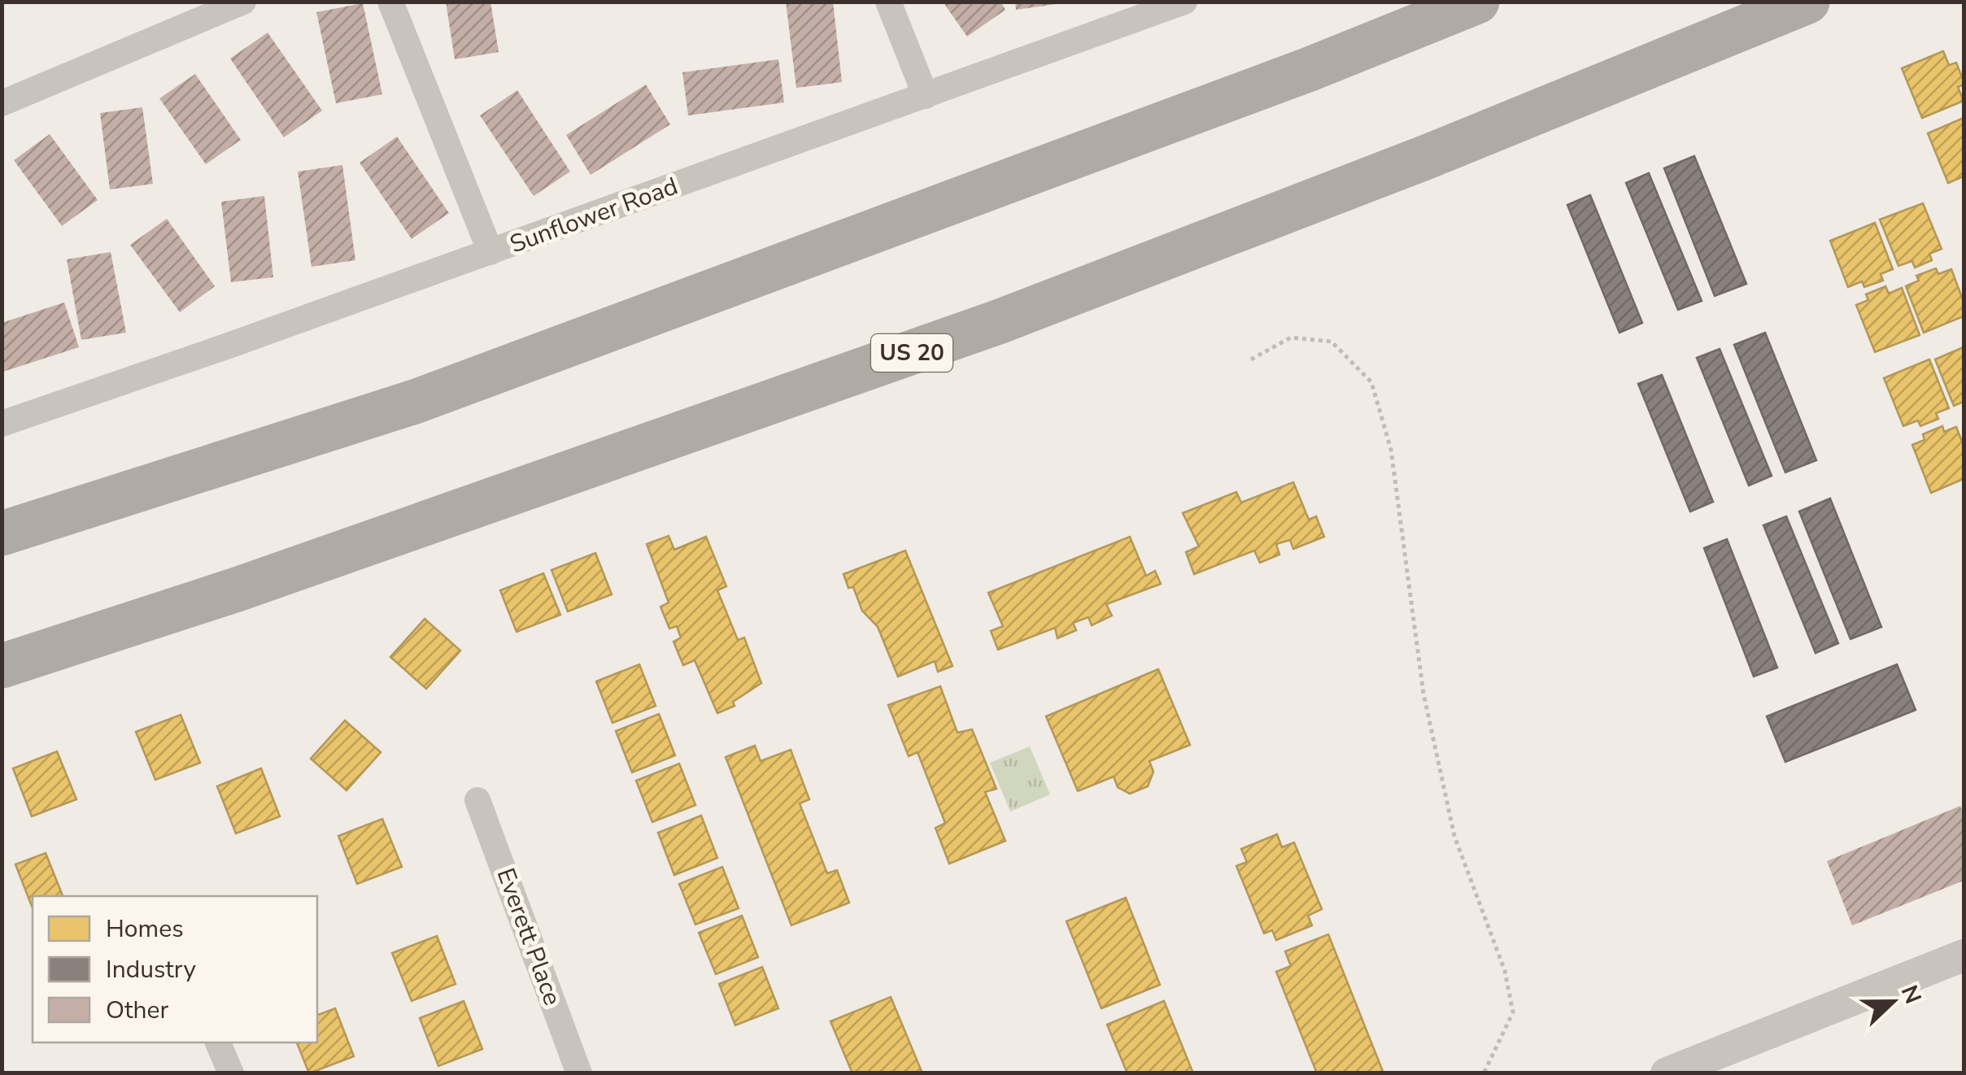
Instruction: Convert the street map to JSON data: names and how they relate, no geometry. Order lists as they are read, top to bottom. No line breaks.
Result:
{"streets":{"highway":["US 20"],"street":["Sunflower Road","Everett Place"]},"legend":["Homes","Industry","Other"],"north":"right"}
